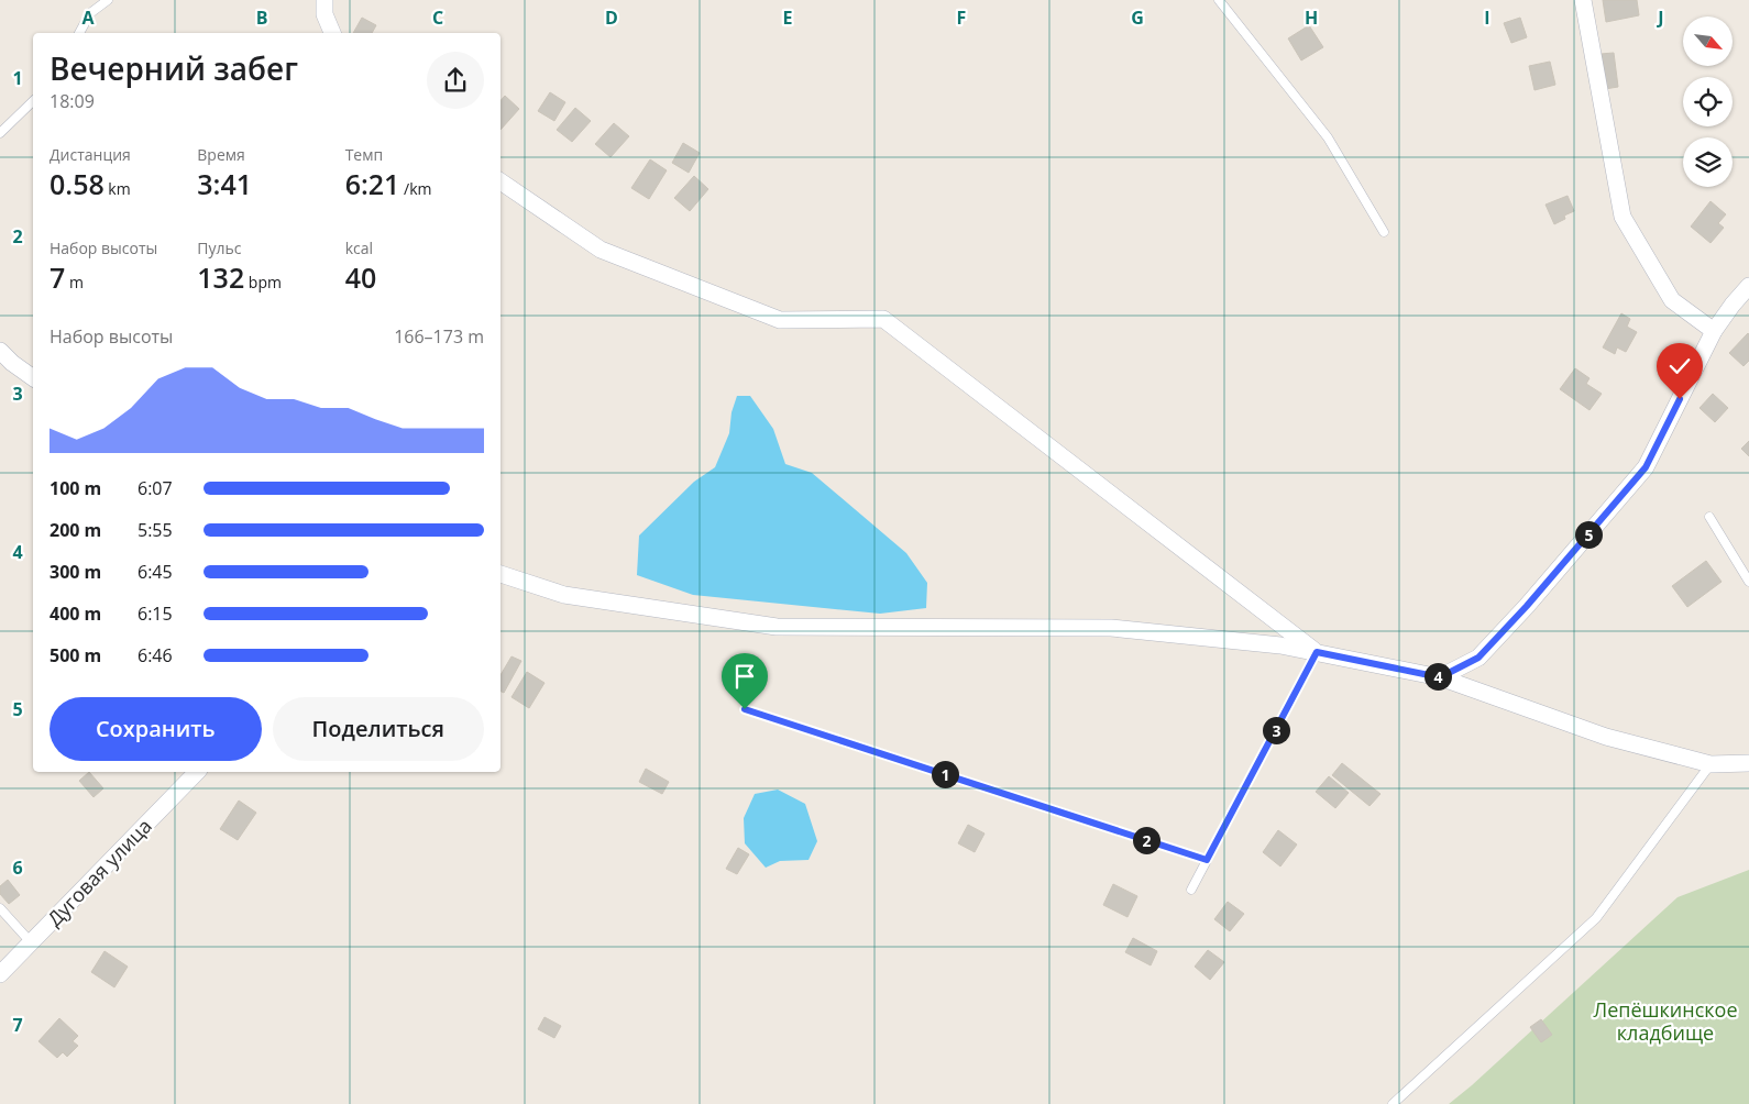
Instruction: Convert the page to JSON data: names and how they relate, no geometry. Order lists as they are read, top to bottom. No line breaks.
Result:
{"streets":{"street":["Дуговая улица"]},"parks":["Лепёшкинское кладбище"],"north":"bottom right","page":{"heading":["Вечерний забег","18:09"],"stats":[["Дистанция","0.58 km"],["Время","3:41"],["Темп","6:21 /km"],["Набор высоты","7 m"],["Пульс","132 bpm"],["kcal","40"]],"chart":["Набор высоты","166–173 m"],"list":[{"name":"100 m","note":"6:07"},{"name":"200 m","note":"5:55"},{"name":"300 m","note":"6:45"},{"name":"400 m","note":"6:15"},{"name":"500 m","note":"6:46"}],"pins":["5","4","3","1","2"],"buttons":["Сохранить","Поделиться"]},"grid":{"columns":["A","B","C","D","E","F","G","H","I","J"],"rows":["1","2","3","4","5","6","7"]}}
